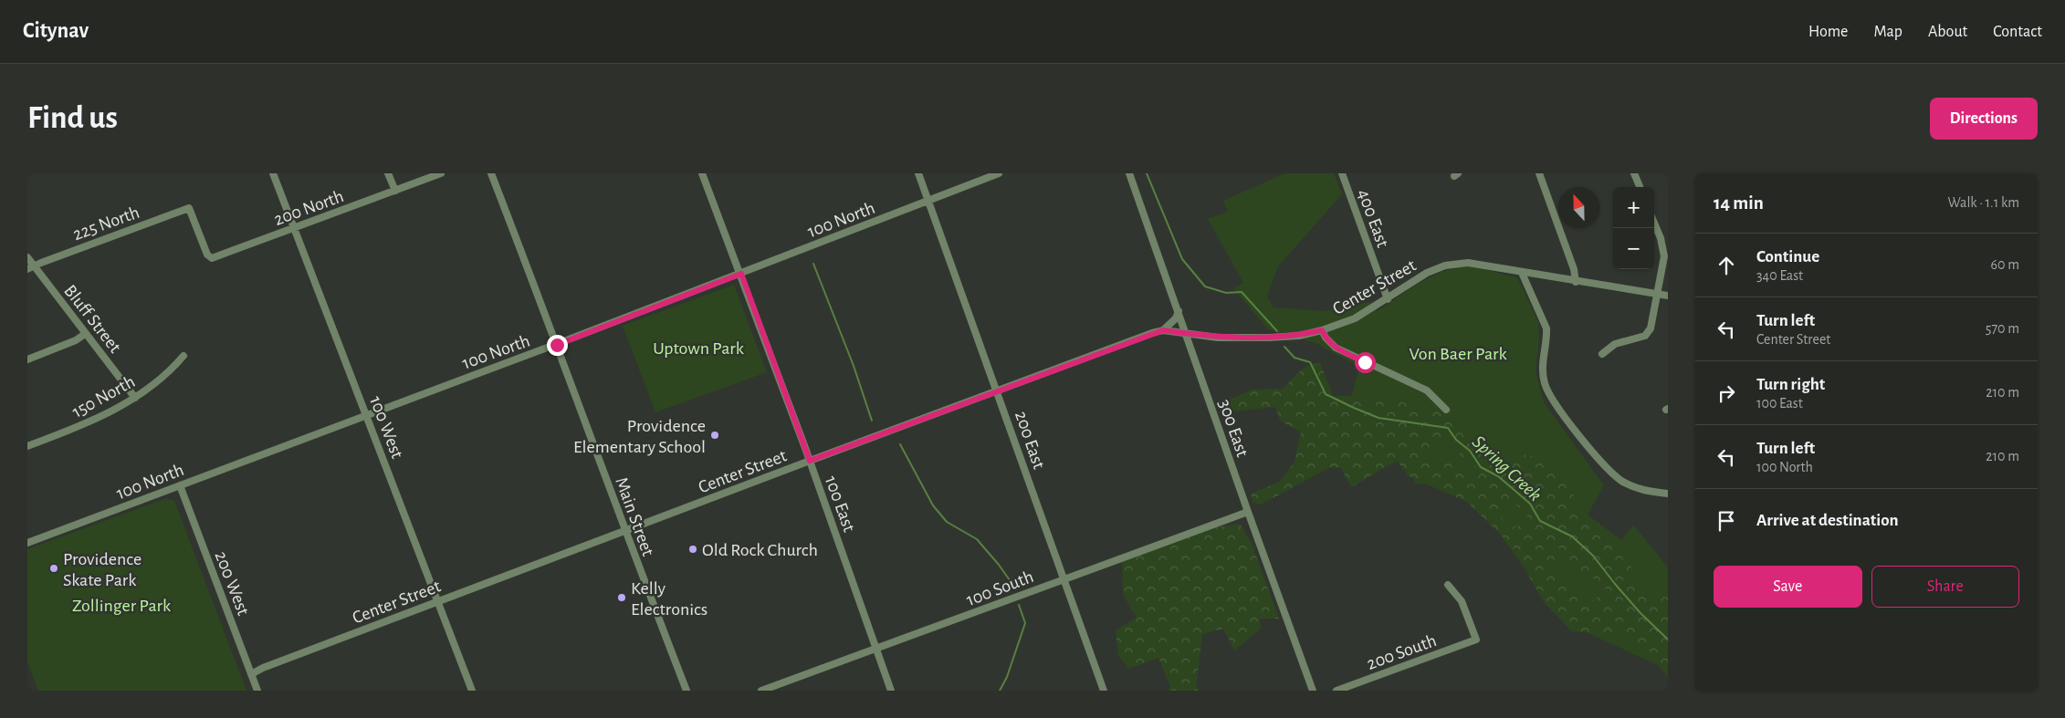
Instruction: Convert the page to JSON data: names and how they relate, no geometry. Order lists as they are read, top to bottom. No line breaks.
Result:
{"streets":{"street":["200 North","400 East","100 North","225 North","Center Street","Bluff Street","150 North","100 West","300 East","200 East","100 East","Main Street","200 West","100 South","200 South"]},"crossings":[["200 North","225 North"],["200 North","100 West"],["400 East","Center Street"],["100 North","100 West"],["100 North","200 East"],["100 North","100 East"],["100 North","Main Street"],["100 North","200 West"],["225 North","Bluff Street"],["Center Street","100 West"],["Center Street","300 East"],["Center Street","200 East"],["Center Street","100 East"],["Center Street","Main Street"],["Center Street","200 West"],["Bluff Street","150 North"],["300 East","100 South"],["200 East","100 South"],["100 East","100 South"]],"water":["Spring Creek"],"parks":["Uptown Park","Von Baer Park","Zollinger Park"],"places":["Providence Elementary School","Old Rock Church","Providence Skate Park","Kelly Electronics"],"north":"top","page":{"header":"Citynav","nav":["Home","Map","About","Contact"],"buttons":["Directions",["Save","Share"]],"title":"Find us","heading":["14 min","Walk · 1.1 km"],"map_buttons":["+","−"],"list":[["Continue","340 East","60 m"],["Turn left","Center Street","570 m"],["Turn right","100 East","210 m"],["Turn left","100 North","210 m"],"Arrive at destination"]}}
